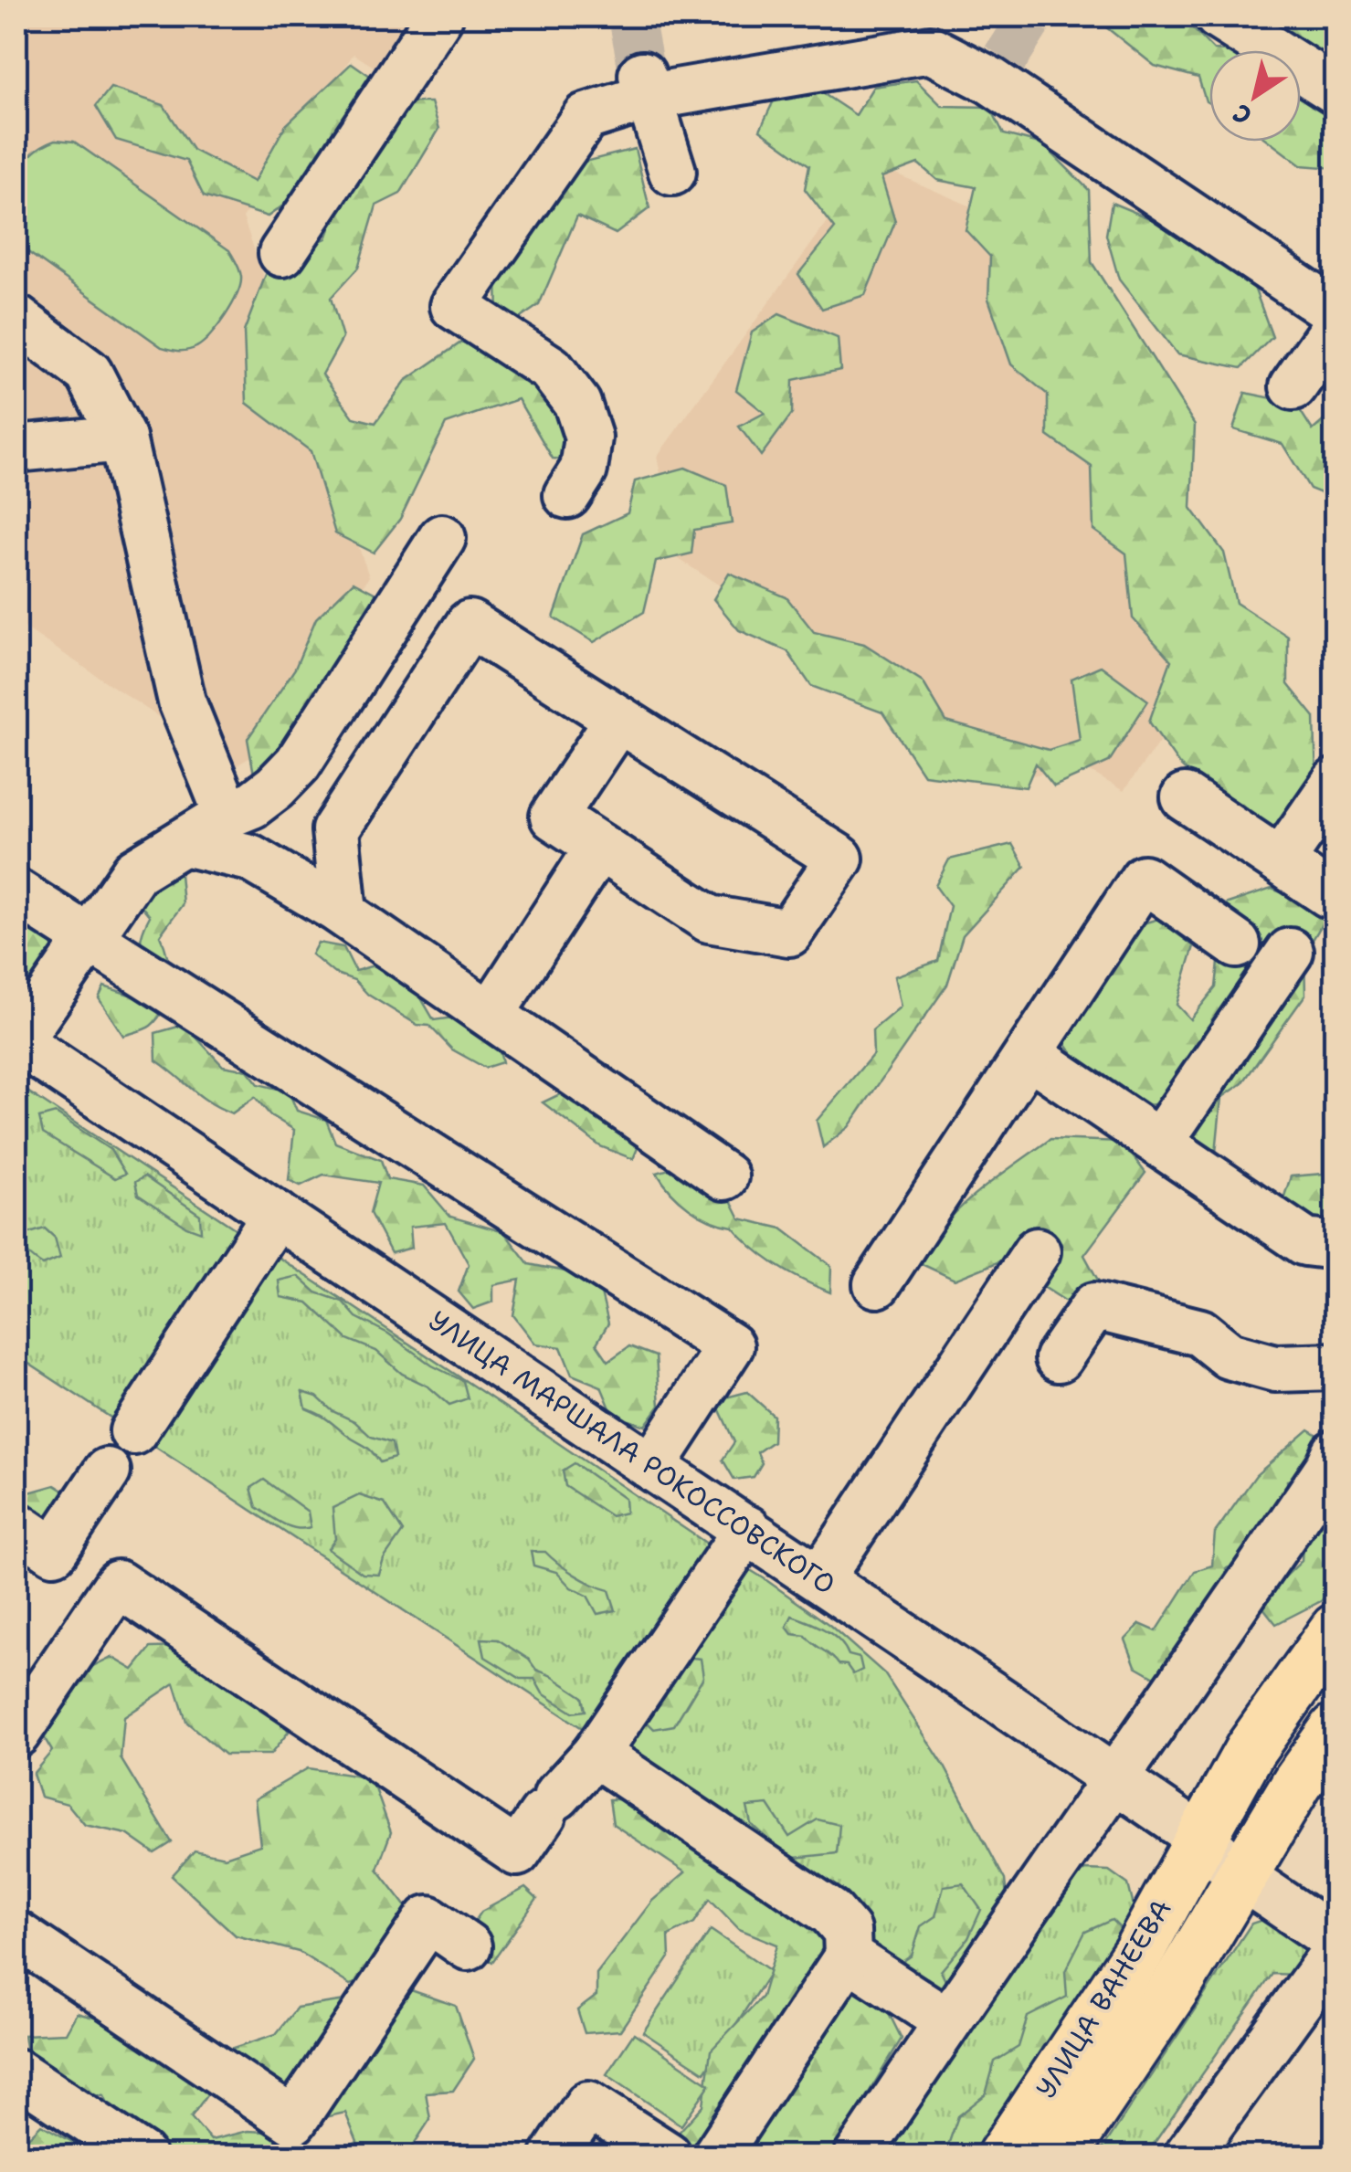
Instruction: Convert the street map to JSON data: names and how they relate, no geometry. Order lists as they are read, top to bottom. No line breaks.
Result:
{"streets":{"main road":["УЛИЦА ВАНЕЕВА"],"street":["УЛИЦА МАРШАЛА РОКОССОВСКОГО"]},"crossings":[["УЛИЦА МАРШАЛА РОКОССОВСКОГО","УЛИЦА ВАНЕЕВА"]],"north":"bottom left"}
